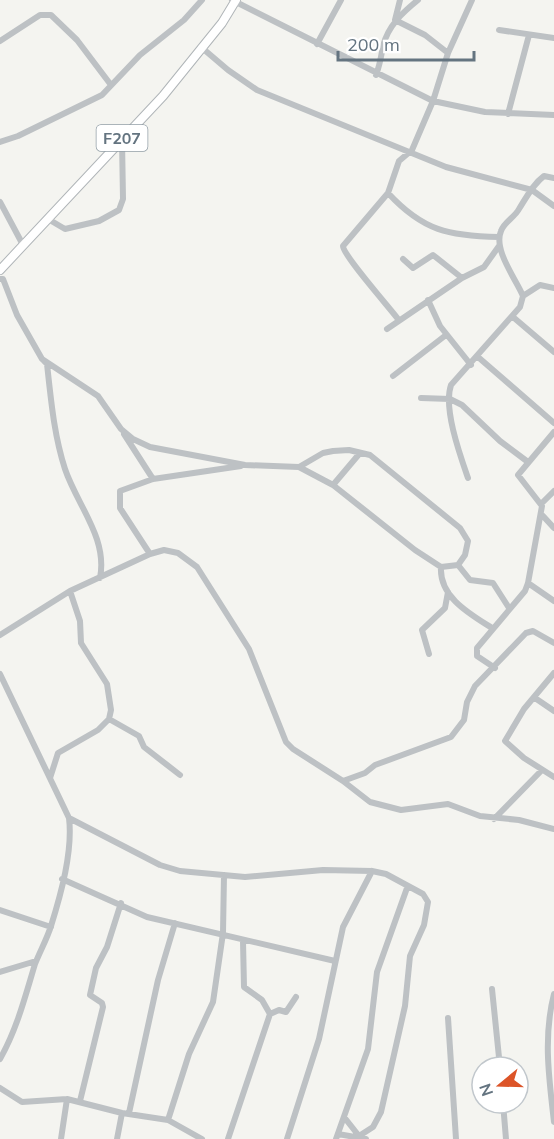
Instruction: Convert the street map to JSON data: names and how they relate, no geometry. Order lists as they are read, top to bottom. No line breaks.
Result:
{"streets":{"main road":["F207"]},"scale_bar":"200 m","north":"left"}
